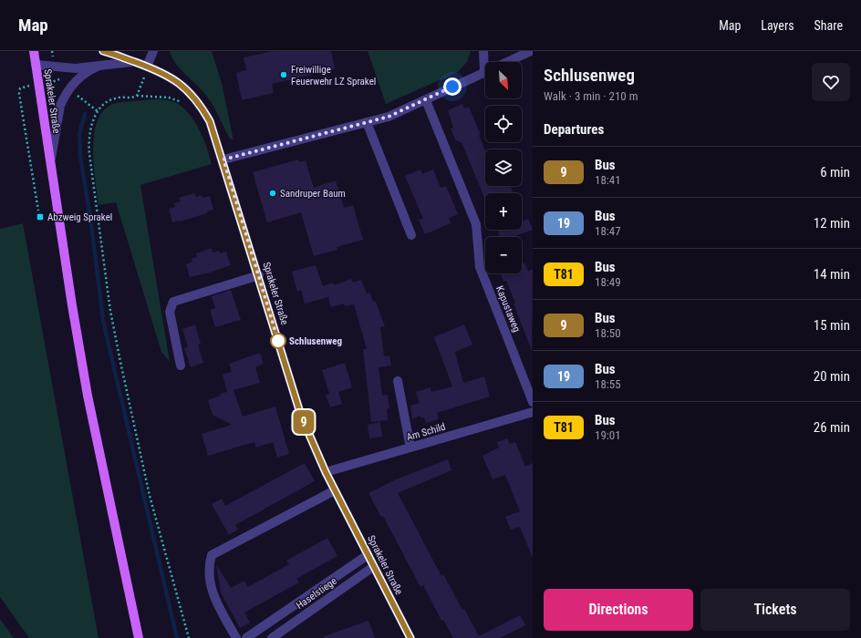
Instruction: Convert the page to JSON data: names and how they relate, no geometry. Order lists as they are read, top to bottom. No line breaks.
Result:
{"streets":{"main road":["Sprakeler Straße"],"street":["Kapustaweg","Am Schild","Haselstiege"]},"crossings":[["Sprakeler Straße","Am Schild"],["Sprakeler Straße","Haselstiege"]],"places":{"other":["Freiwillige Feuerwehr LZ Sprakel","Sandruper Baum","Schlusenweg"],"transit":["Abzweig Sprakel"]},"lines":["bus line 9"],"north":"bottom right","page":{"header":"Map","nav":["Map","Layers","Share"],"on_map":"9","heading":[["Schlusenweg","Walk · 3 min · 210 m"],"Departures"],"map_buttons":["+","−"],"list":[{"mark":"9","name":"Bus","note":"18:41","value":"6 min"},{"mark":"19","name":"Bus","note":"18:47","value":"12 min"},{"mark":"T81","name":"Bus","note":"18:49","value":"14 min"},{"mark":"9","name":"Bus","note":"18:50","value":"15 min"},{"mark":"19","name":"Bus","note":"18:55","value":"20 min"},{"mark":"T81","name":"Bus","note":"19:01","value":"26 min"}],"buttons":["Directions","Tickets"]}}
